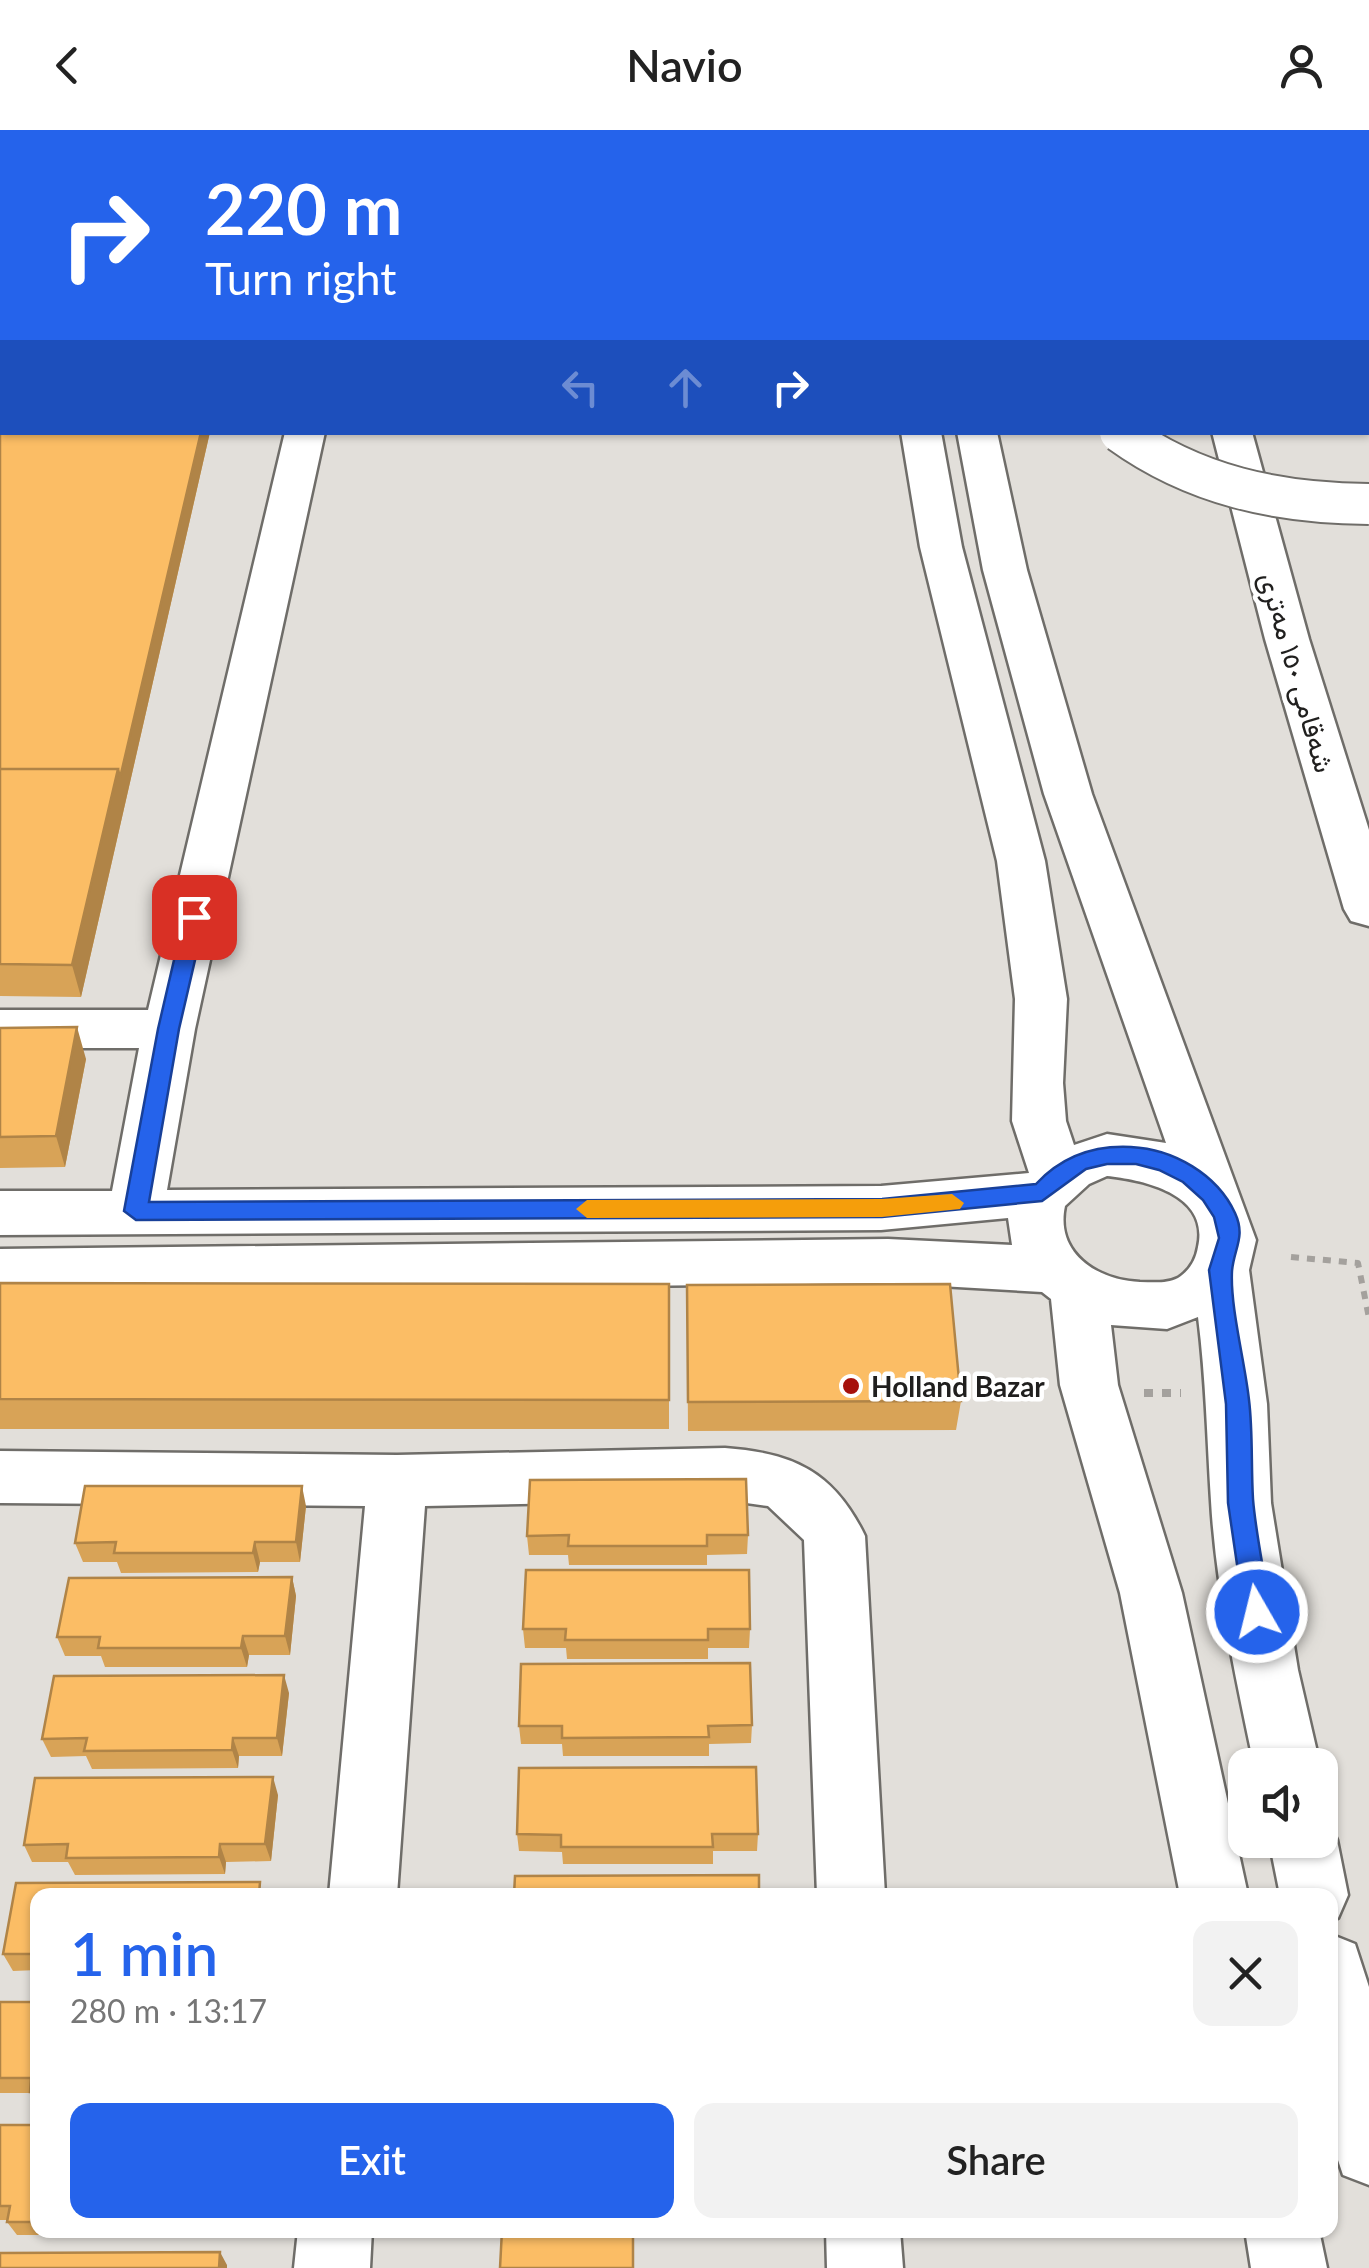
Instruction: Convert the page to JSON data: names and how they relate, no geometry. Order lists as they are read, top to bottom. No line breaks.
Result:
{"streets":{"main road":["شەقامی ١٥٠ مەتری"]},"places":["Holland Bazar"],"page":{"header":"Navio","turn":["220 m","Turn right"],"heading":["1 min","280 m · 13:17"],"buttons":["Exit","Share"]}}
